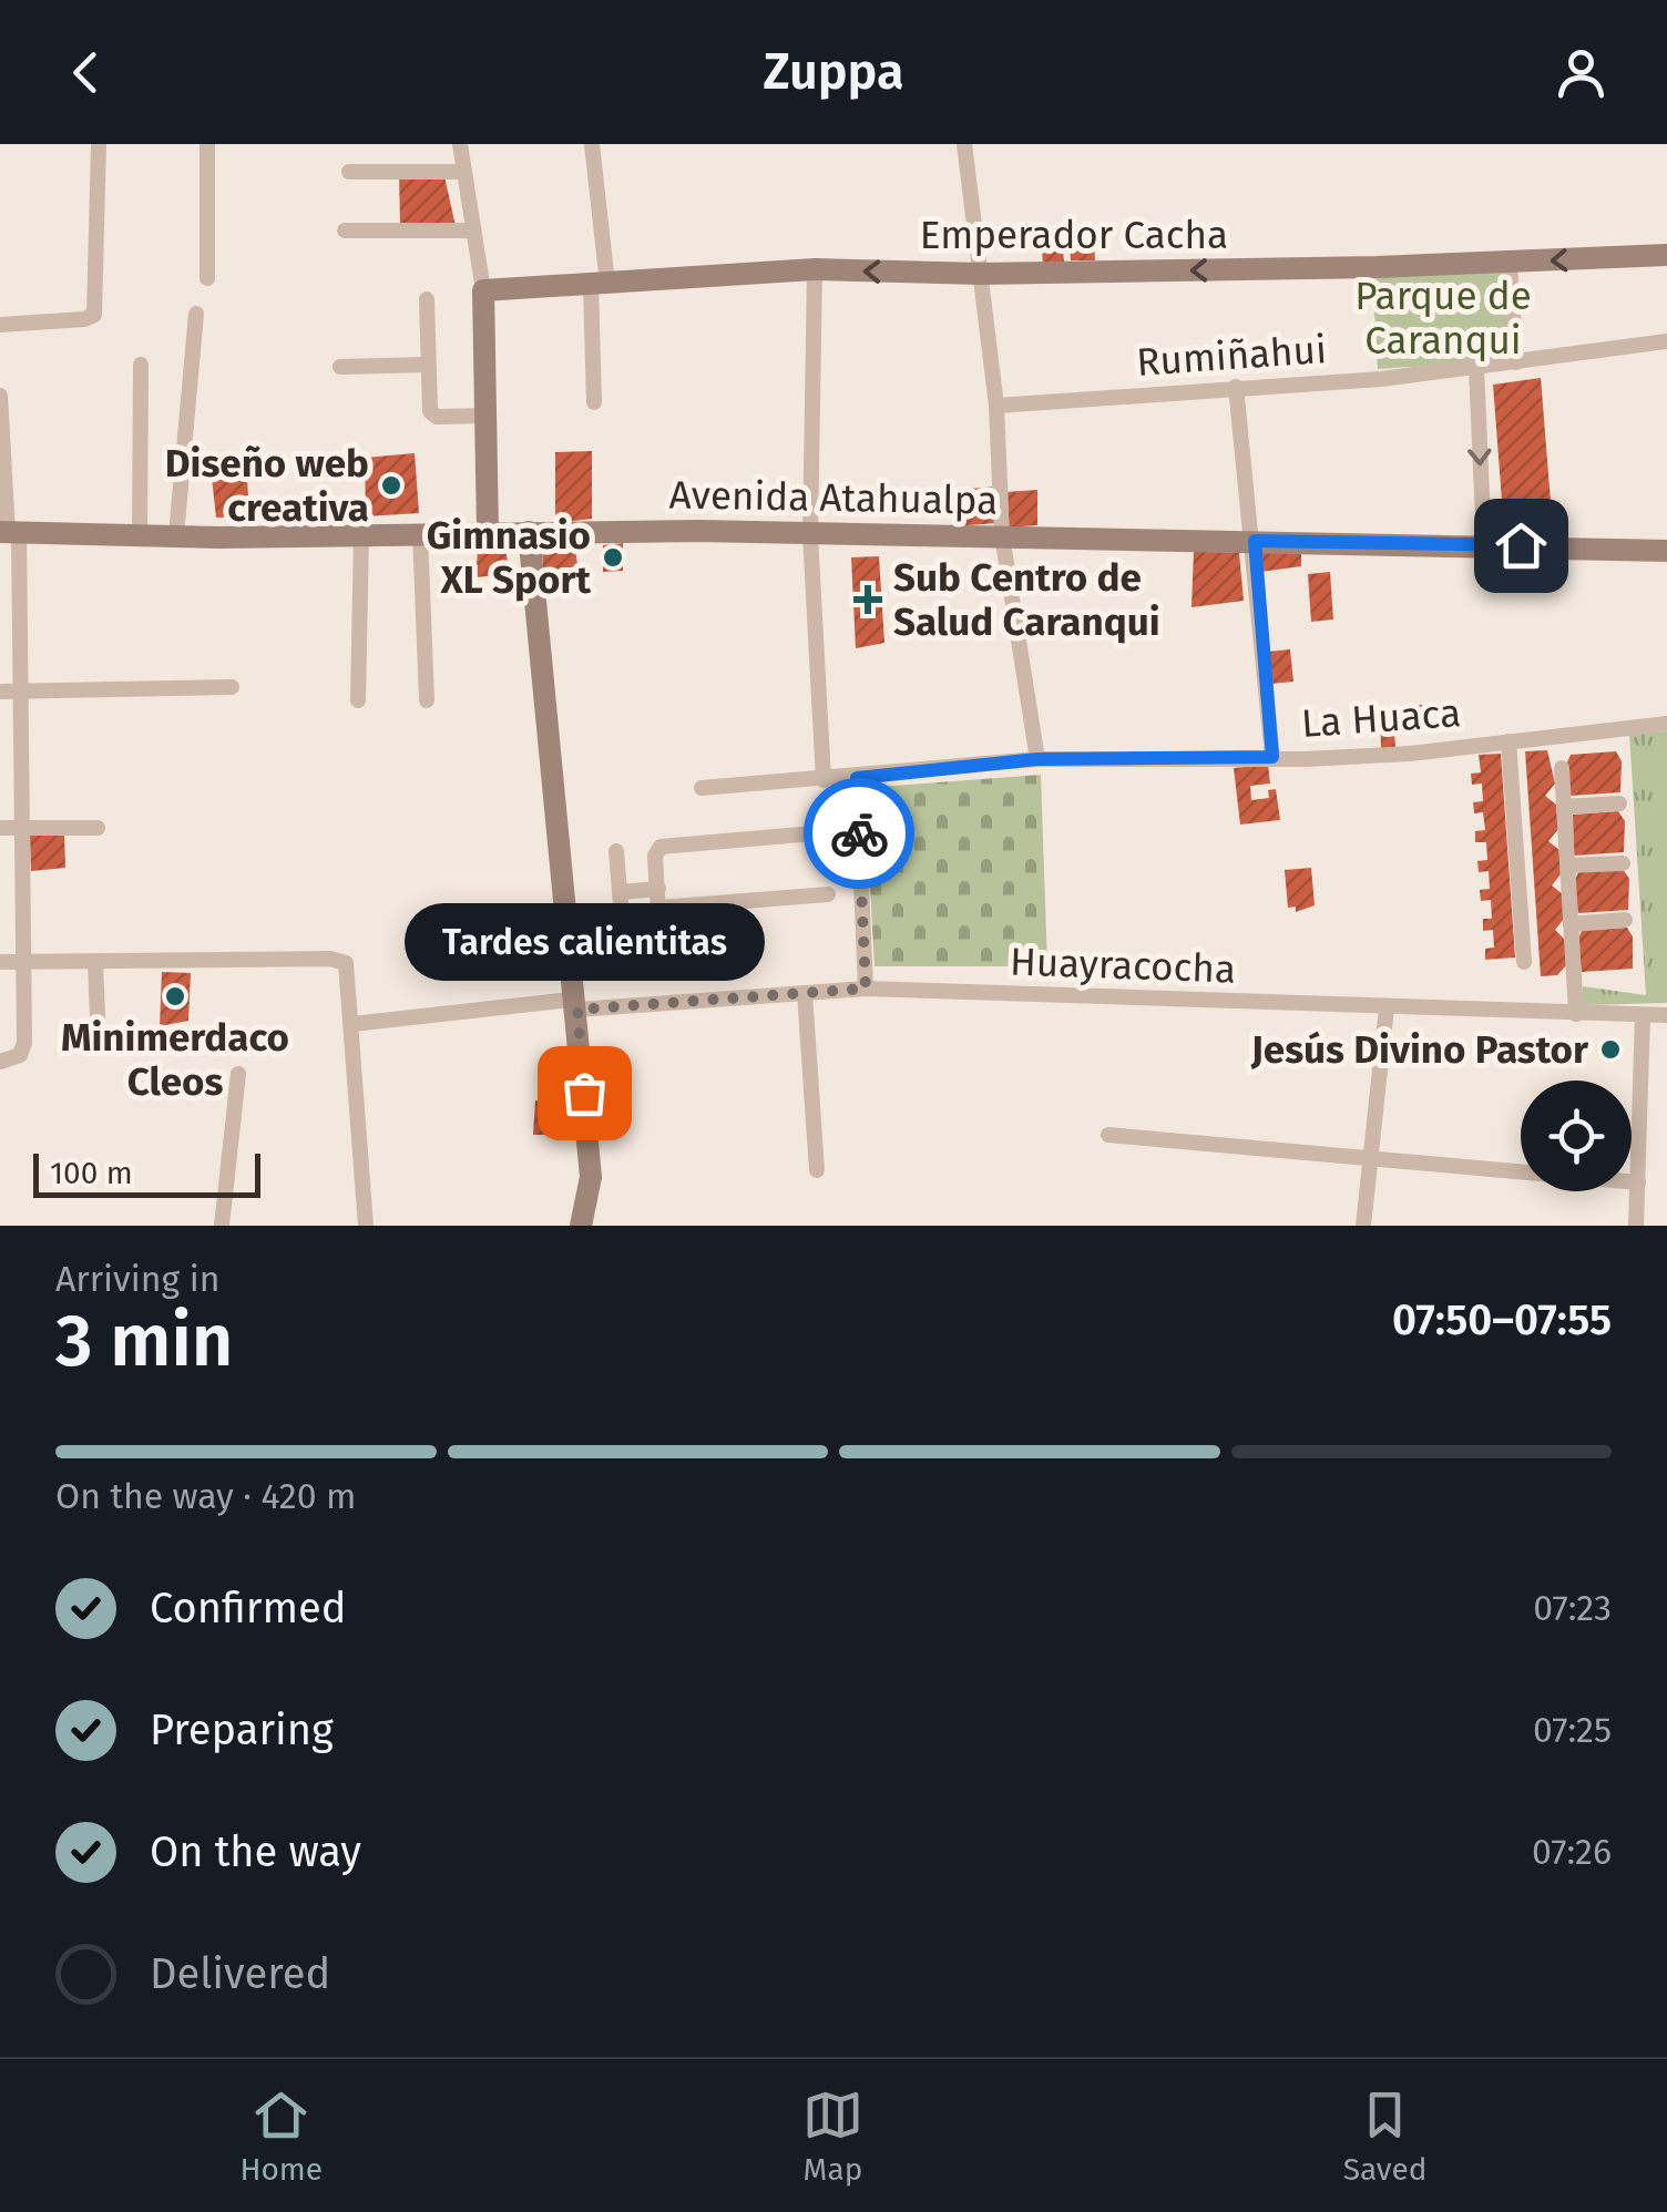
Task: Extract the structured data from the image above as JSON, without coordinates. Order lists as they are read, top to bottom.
{
  "streets": {
    "street": [
      "Emperador Cacha",
      "Rumiñahui",
      "Avenida Atahualpa",
      "La Huaca",
      "Huayracocha"
    ]
  },
  "one_way": ["Emperador Cacha"],
  "parks": ["Parque de Caranqui"],
  "places": {
    "other": [
      "Diseño web creativa",
      "Gimnasio XL Sport",
      "Minimerdaco Cleos",
      "Jesús Divino Pastor",
      "Tardes calientitas"
    ],
    "health": ["Sub Centro de Salud Caranqui"]
  },
  "scale_bar": "100 m",
  "page": {
    "header": "Zuppa",
    "bubble": "Tardes calientitas",
    "scale": "100 m",
    "heading": ["3 min", "Arriving in", "07:50–07:55"],
    "bar": "On the way · 420 m",
    "list": [
      ["Confirmed", "07:23"],
      ["Preparing", "07:25"],
      ["On the way", "07:26"],
      "Delivered"
    ],
    "tabs": ["Home", "Map", "Saved"]
  }
}
